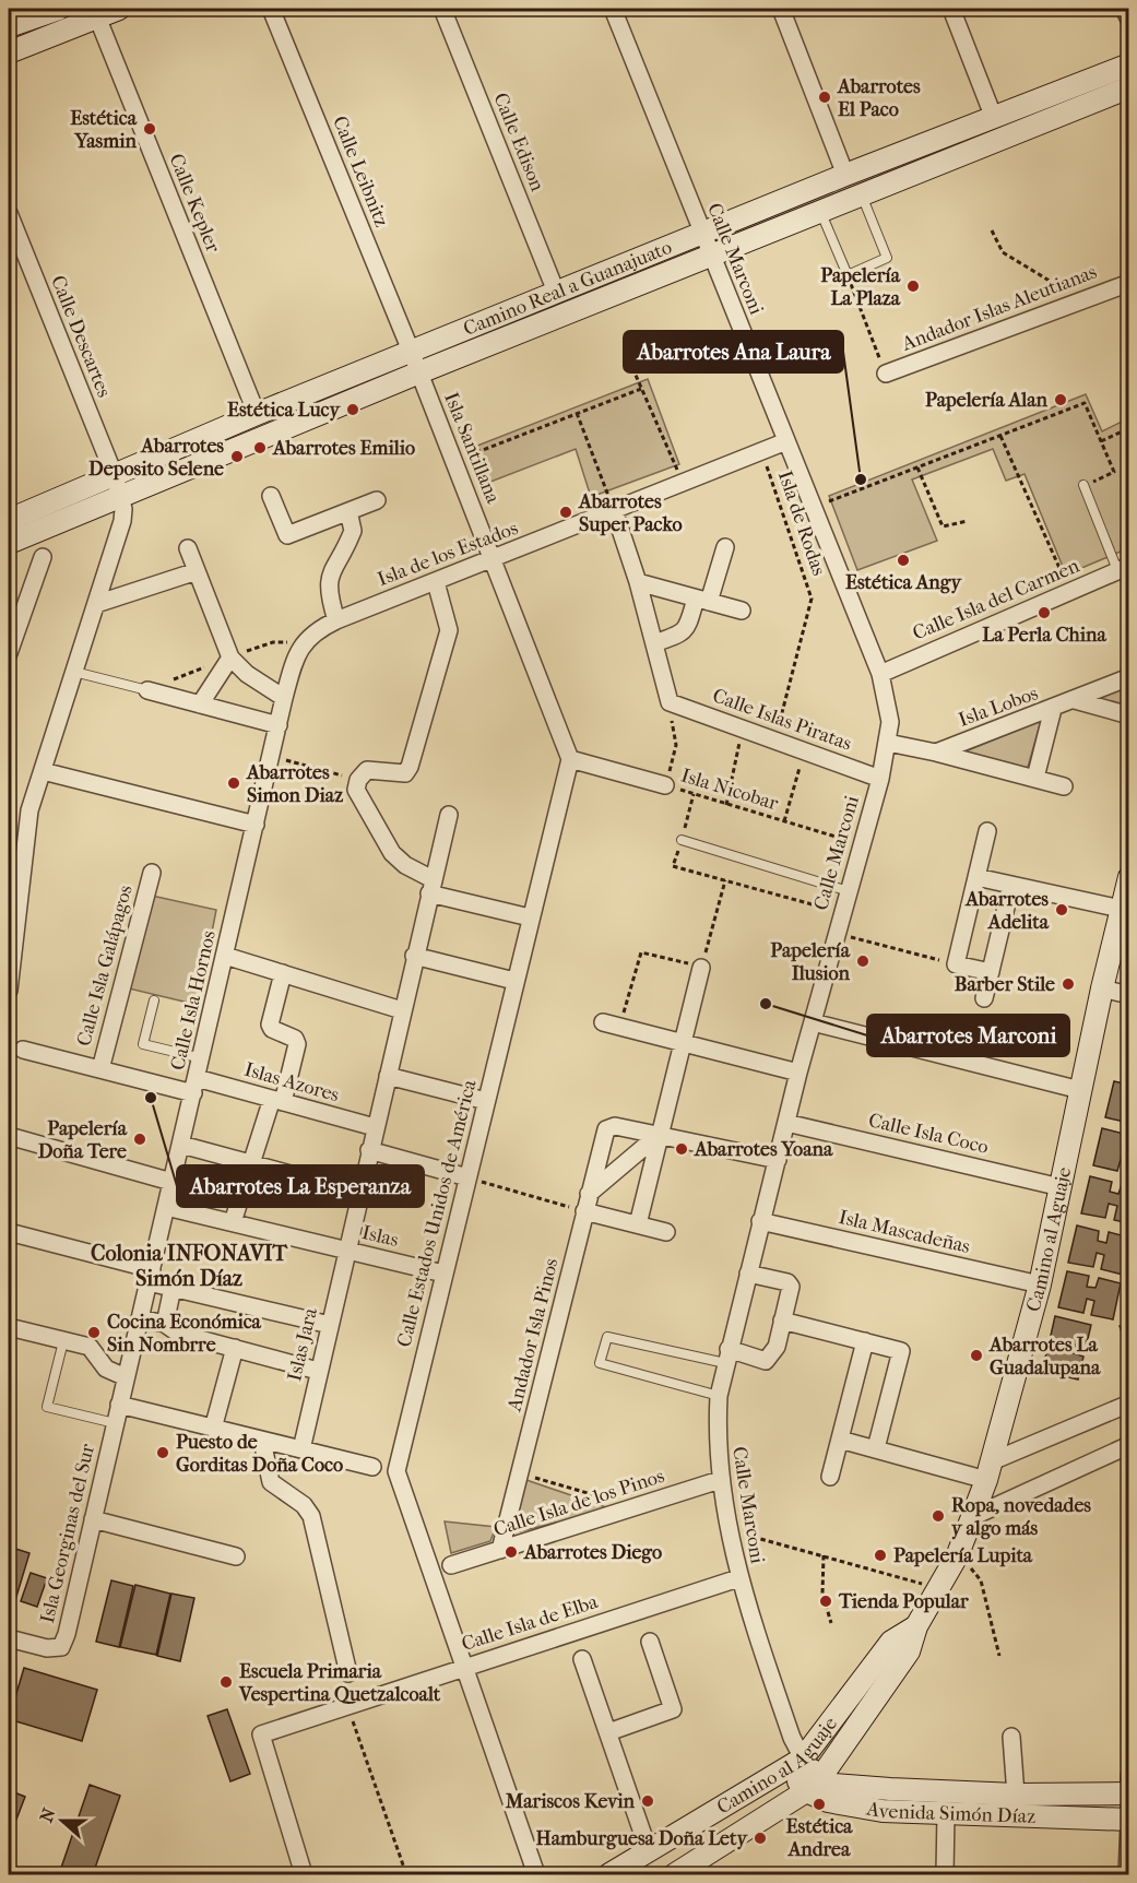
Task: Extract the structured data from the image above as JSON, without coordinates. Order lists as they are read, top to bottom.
{
  "streets": {
    "street": [
      "Calle Edison",
      "Calle Leibnitz",
      "Calle Kepler",
      "Calle Marconi",
      "Camino Real a Guanajuato",
      "Andador Islas Aleutianas",
      "Calle Descartes",
      "Isla Santillana",
      "Isla de los Estados",
      "Calle Isla del Carmen",
      "Isla Lobos",
      "Calle Islas Piratas",
      "Calle Isla Galápagos",
      "Calle Isla Hornos",
      "Islas Azores",
      "Calle Isla Coco",
      "Calle Estados Unidos de América",
      "Isla Mascadeñas",
      "Islas",
      "Camino al Aguaje",
      "Andador Isla Pinos",
      "Islas Jara",
      "Calle Isla de los Pinos",
      "Isla Georginas del Sur",
      "Calle Isla de Elba",
      "Avenida Simón Díaz"
    ],
    "path": ["Isla de Rodas", "Isla Nicobar"]
  },
  "crossings": [
    ["Calle Edison", "Camino Real a Guanajuato"],
    ["Calle Leibnitz", "Camino Real a Guanajuato"],
    ["Calle Leibnitz", "Isla Santillana"],
    ["Calle Kepler", "Camino Real a Guanajuato"],
    ["Calle Marconi", "Camino Real a Guanajuato"],
    ["Calle Marconi", "Isla de los Estados"],
    ["Calle Marconi", "Calle Isla del Carmen"],
    ["Calle Marconi", "Isla Lobos"],
    ["Calle Marconi", "Calle Islas Piratas"],
    ["Calle Marconi", "Isla Nicobar"],
    ["Calle Marconi", "Calle Isla Coco"],
    ["Calle Marconi", "Isla Mascadeñas"],
    ["Calle Marconi", "Camino al Aguaje"],
    ["Calle Marconi", "Calle Isla de los Pinos"],
    ["Calle Marconi", "Calle Isla de Elba"],
    ["Calle Marconi", "Avenida Simón Díaz"],
    ["Camino Real a Guanajuato", "Calle Descartes"],
    ["Camino Real a Guanajuato", "Isla Santillana"],
    ["Isla Santillana", "Isla de los Estados"],
    ["Isla de Rodas", "Isla de los Estados"],
    ["Isla de Rodas", "Calle Islas Piratas"],
    ["Calle Islas Piratas", "Isla Nicobar"],
    ["Calle Isla Galápagos", "Islas Azores"],
    ["Calle Isla Hornos", "Islas Azores"],
    ["Calle Isla Hornos", "Isla Georginas del Sur"],
    ["Islas Azores", "Islas Jara"],
    ["Calle Isla Coco", "Camino al Aguaje"],
    ["Calle Estados Unidos de América", "Islas"],
    ["Calle Estados Unidos de América", "Calle Isla de Elba"],
    ["Isla Mascadeñas", "Camino al Aguaje"],
    ["Islas", "Islas Jara"],
    ["Camino al Aguaje", "Avenida Simón Díaz"],
    ["Andador Isla Pinos", "Calle Isla de los Pinos"]
  ],
  "districts": ["Colonia INFONAVIT Simón Díaz"],
  "places": [
    "Abarrotes El Paco",
    "Estética Yasmin",
    "Papelería La Plaza",
    "Papelería Alan",
    "Estética Lucy",
    "Abarrotes Emilio",
    "Abarrotes Deposito Selene",
    "Abarrotes Ana Laura",
    "Abarrotes Super Packo",
    "Estética Angy",
    "La Perla China",
    "Abarrotes Simon Diaz",
    "Abarrotes Adelita",
    "Papelería Ilusion",
    "Barber Stile",
    "Abarrotes Marconi",
    "Abarrotes La Esperanza",
    "Papelería Doña Tere",
    "Abarrotes Yoana",
    "Cocina Económica Sin Nombrre",
    "Abarrotes La Guadalupana",
    "Puesto de Gorditas Doña Coco",
    "Ropa, novedades y algo más",
    "Abarrotes Diego",
    "Papelería Lupita",
    "Tienda Popular",
    "Escuela Primaria Vespertina Quetzalcoalt",
    "Mariscos Kevin",
    "Estética Andrea",
    "Hamburguesa Doña Lety"
  ],
  "north": "left"
}
